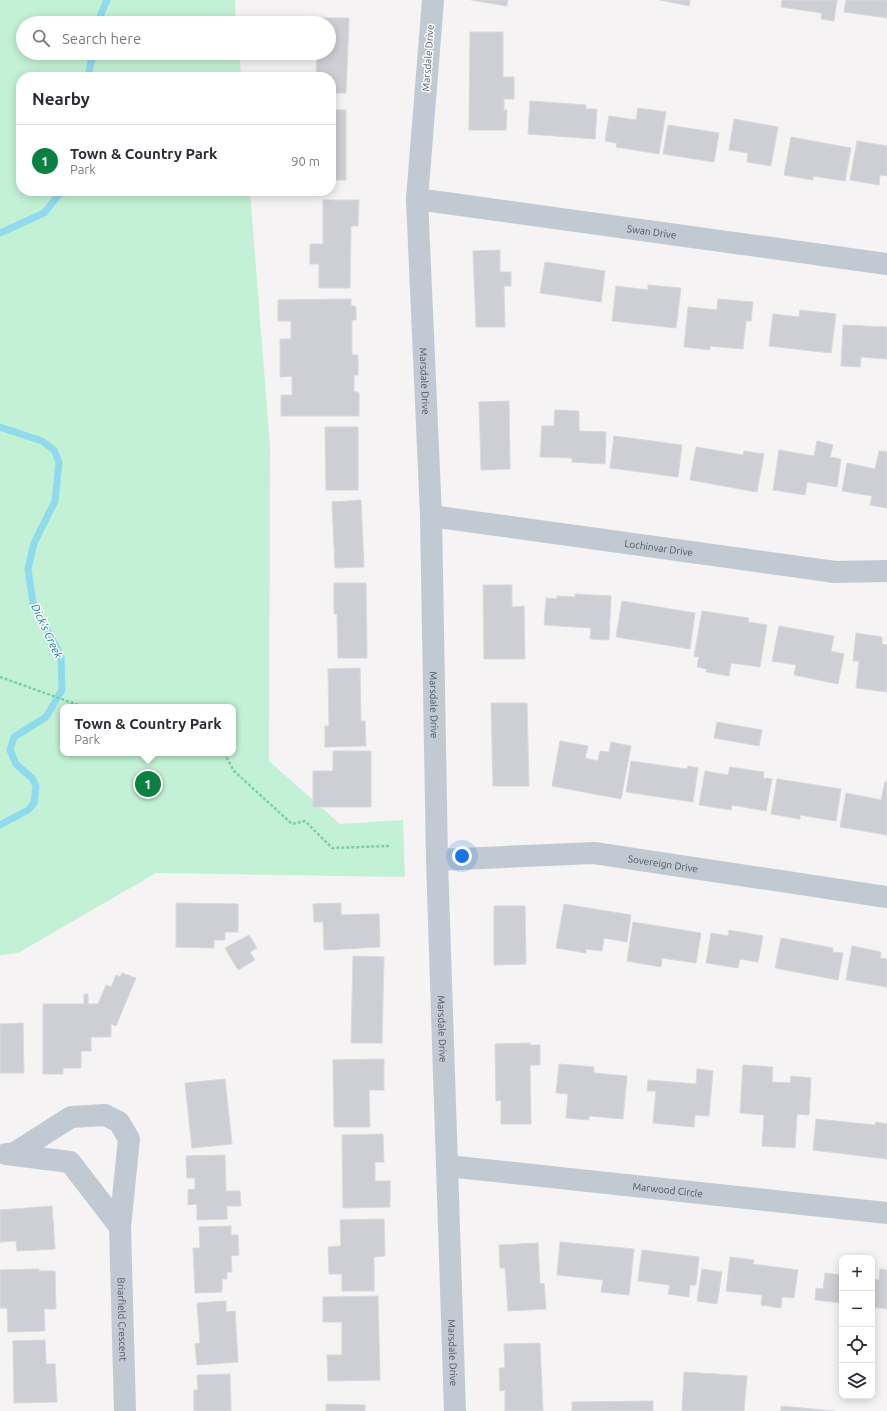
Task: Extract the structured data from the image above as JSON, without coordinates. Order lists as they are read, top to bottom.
{
  "streets": {
    "street": [
      "Marsdale Drive",
      "Swan Drive",
      "Lochinvar Drive",
      "Sovereign Drive",
      "Marwood Circle",
      "Briarfield Crescent"
    ]
  },
  "crossings": [
    ["Marsdale Drive", "Swan Drive"],
    ["Marsdale Drive", "Lochinvar Drive"],
    ["Marsdale Drive", "Sovereign Drive"],
    ["Marsdale Drive", "Marwood Circle"]
  ],
  "water": ["Dick's Creek"],
  "page": {
    "search": "Search here",
    "heading": "Nearby",
    "list": [
      {
        "mark": "1",
        "name": "Town & Country Park",
        "note": "Park",
        "value": "90 m"
      }
    ],
    "popup": ["Town & Country Park", "Park"],
    "pins": "1",
    "map_buttons": ["+", "−"]
  }
}
